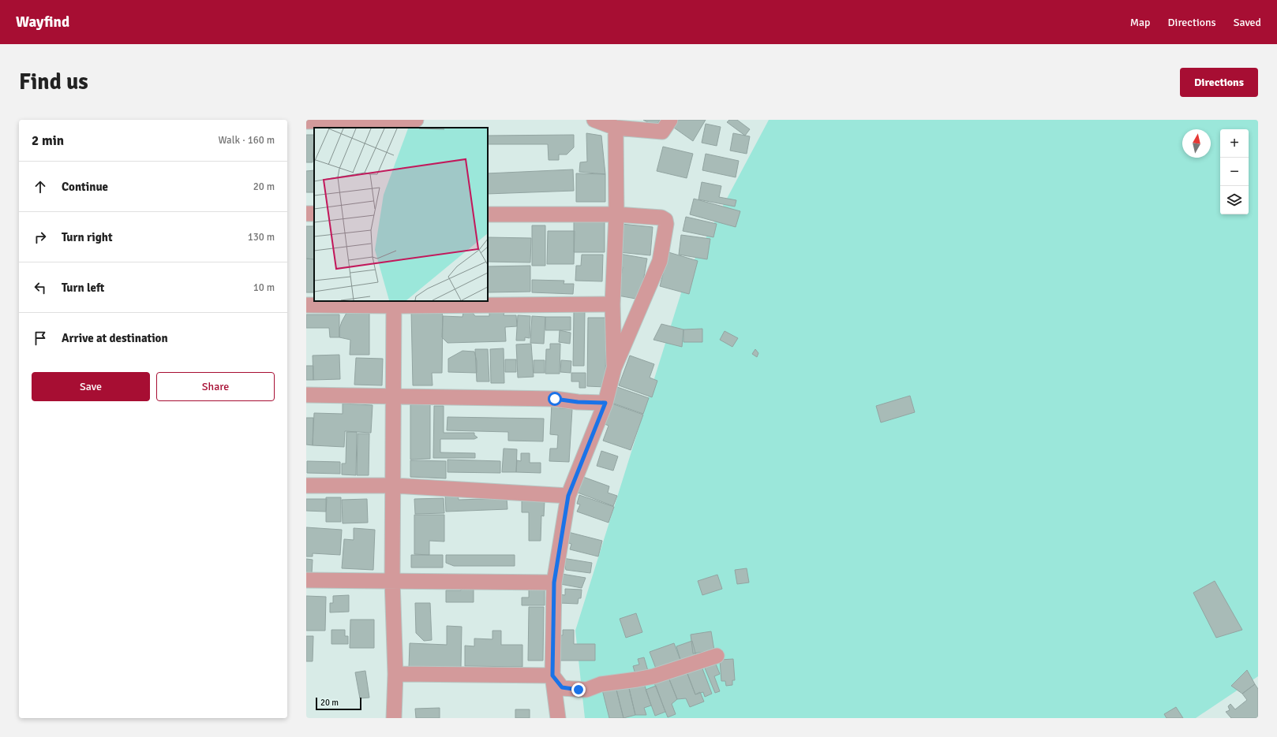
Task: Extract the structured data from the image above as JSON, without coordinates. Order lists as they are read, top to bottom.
{
  "scale_bar": "20 m",
  "north": "top",
  "page": {
    "header": "Wayfind",
    "nav": ["Map", "Directions", "Saved"],
    "buttons": [
      "Directions",
      ["Save", "Share"]
    ],
    "title": "Find us",
    "heading": ["2 min", "Walk · 160 m"],
    "map_buttons": ["+", "−"],
    "list": [
      ["Continue", "20 m"],
      ["Turn right", "130 m"],
      ["Turn left", "10 m"],
      "Arrive at destination"
    ],
    "scale": "20 m"
  }
}
